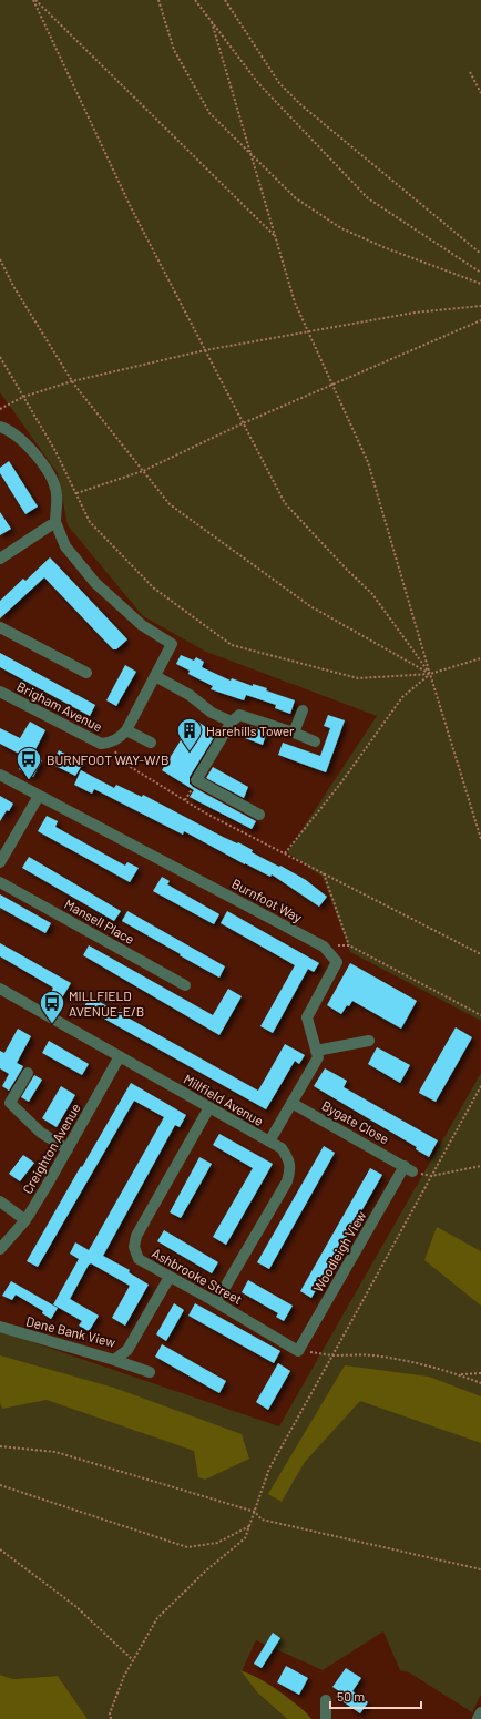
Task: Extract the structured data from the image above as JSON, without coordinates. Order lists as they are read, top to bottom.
{
  "streets": {
    "street": [
      "Brigham Avenue",
      "Burnfoot Way",
      "Mansell Place",
      "Millfield Avenue",
      "Bygate Close",
      "Creighton Avenue",
      "Woodleigh View",
      "Ashbrooke Street",
      "Dene Bank View"
    ]
  },
  "crossings": [
    ["Millfield Avenue", "Creighton Avenue"],
    ["Millfield Avenue", "Ashbrooke Street"],
    ["Bygate Close", "Woodleigh View"],
    ["Woodleigh View", "Ashbrooke Street"],
    ["Ashbrooke Street", "Dene Bank View"]
  ],
  "places": {
    "building": ["Harehills Tower"],
    "bus stop": ["BURNFOOT WAY-W/B", "MILLFIELD AVENUE-E/B"]
  },
  "scale_bar": "50 m"
}
